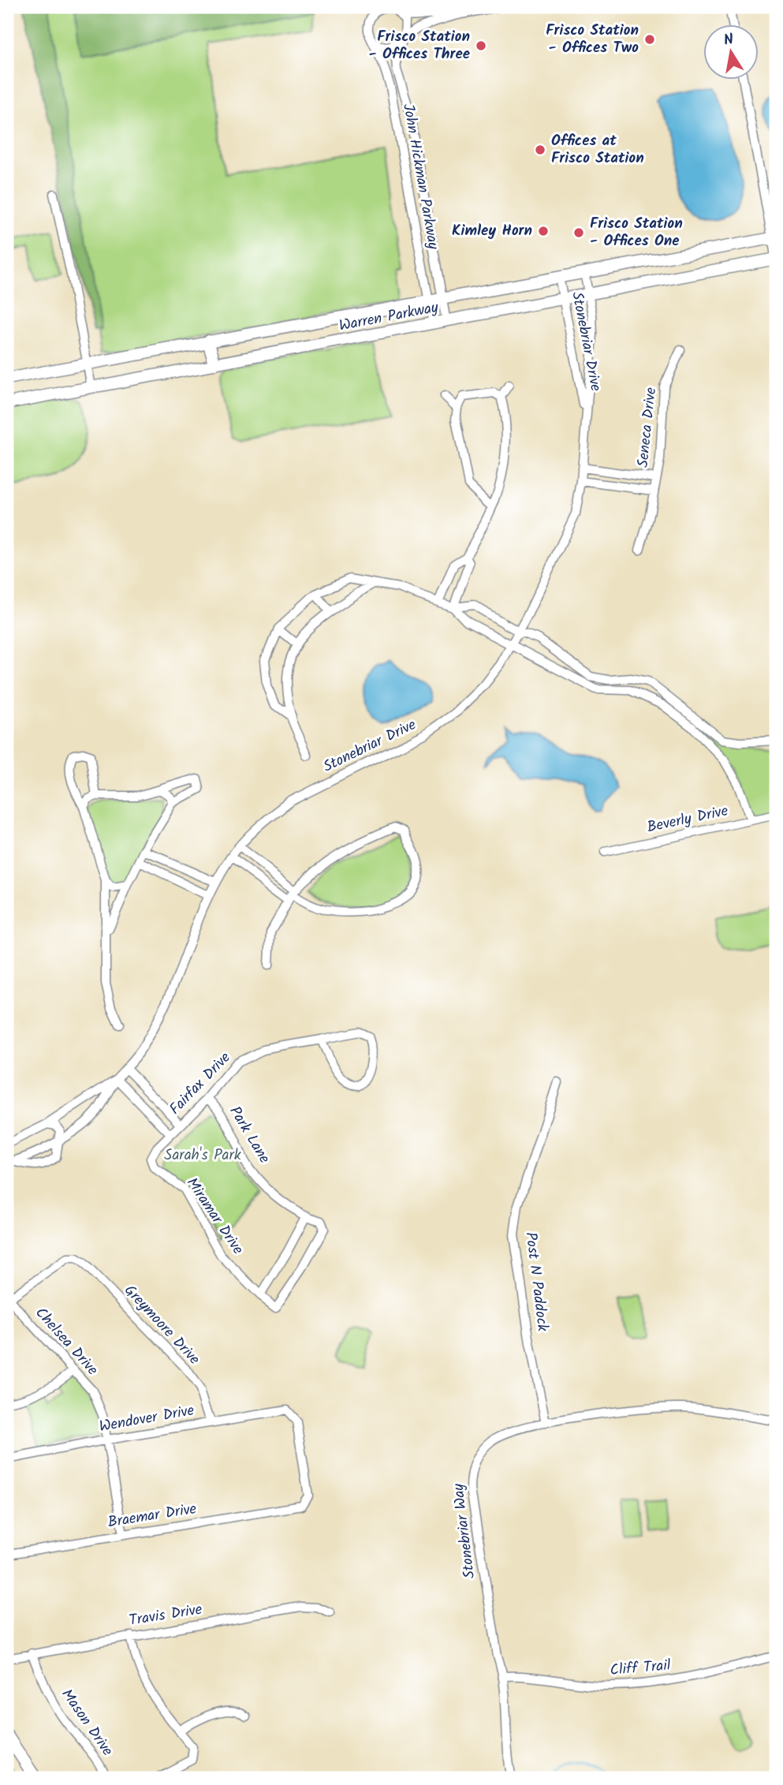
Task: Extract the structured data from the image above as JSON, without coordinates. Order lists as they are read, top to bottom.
{
  "streets": {
    "main road": ["Warren Parkway"],
    "street": [
      "John Hickman Parkway",
      "Stonebriar Drive",
      "Seneca Drive",
      "Beverly Drive",
      "Fairfax Drive",
      "Park Lane",
      "Miramar Drive",
      "Post N Paddock",
      "Greymoore Drive",
      "Chelsea Drive",
      "Wendover Drive",
      "Braemar Drive",
      "Stonebriar Way",
      "Travis Drive",
      "Cliff Trail",
      "Mason Drive"
    ]
  },
  "crossings": [
    ["John Hickman Parkway", "Warren Parkway"],
    ["Warren Parkway", "Stonebriar Drive"],
    ["Stonebriar Drive", "Seneca Drive"],
    ["Fairfax Drive", "Park Lane"],
    ["Fairfax Drive", "Miramar Drive"],
    ["Park Lane", "Miramar Drive"],
    ["Post N Paddock", "Stonebriar Way"],
    ["Greymoore Drive", "Chelsea Drive"],
    ["Greymoore Drive", "Wendover Drive"],
    ["Chelsea Drive", "Wendover Drive"],
    ["Chelsea Drive", "Braemar Drive"],
    ["Wendover Drive", "Braemar Drive"],
    ["Stonebriar Way", "Cliff Trail"],
    ["Travis Drive", "Mason Drive"]
  ],
  "parks": ["Sarah's Park"],
  "places": [
    "Frisco Station - Offices Two",
    "Frisco Station - Offices Three",
    "Offices at Frisco Station",
    "Kimley Horn",
    "Frisco Station - Offices One"
  ],
  "north": "top"
}
